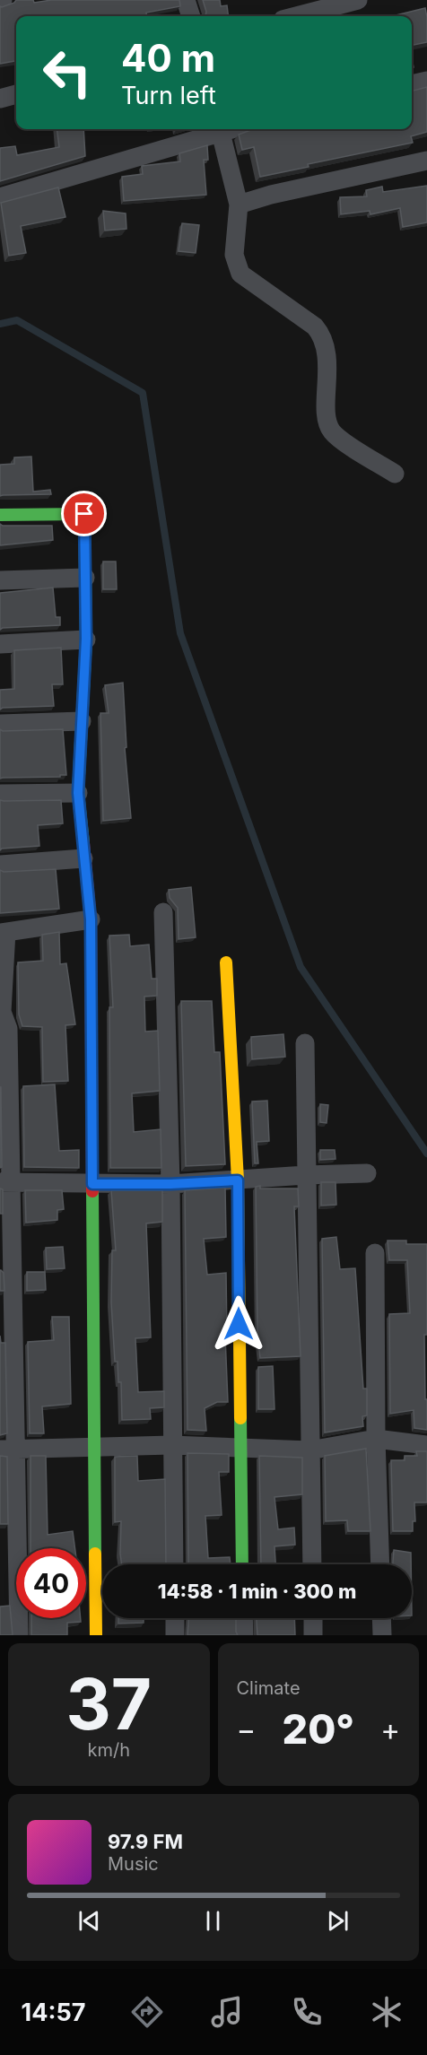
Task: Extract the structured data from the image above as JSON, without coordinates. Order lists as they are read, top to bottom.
{
  "page": {
    "turn": ["40 m", "Turn left"],
    "limit": "40",
    "trip": "14:58 · 1 min · 300 m",
    "tile": [
      ["37", "km/h"],
      "Climate"
    ],
    "heat": ["−", "20°", "+"],
    "song": ["97.9 FM", "Music"],
    "tabs": "14:57"
  }
}
